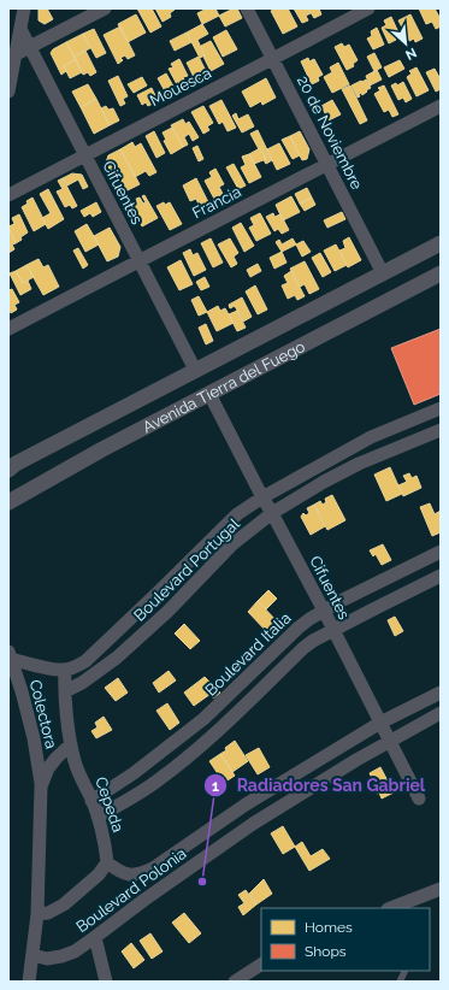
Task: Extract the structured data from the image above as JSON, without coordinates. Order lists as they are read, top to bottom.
{
  "streets": {
    "street": [
      "Mouesca",
      "20 de Noviembre",
      "Cifuentes",
      "Francia",
      "Avenida Tierra del Fuego",
      "Boulevard Portugal",
      "Boulevard Italia",
      "Colectora",
      "Cepeda",
      "Boulevard Polonia"
    ]
  },
  "crossings": [
    ["Mouesca", "20 de Noviembre"],
    ["Mouesca", "Cifuentes"],
    ["20 de Noviembre", "Francia"],
    ["20 de Noviembre", "Avenida Tierra del Fuego"],
    ["Cifuentes", "Francia"],
    ["Cifuentes", "Avenida Tierra del Fuego"],
    ["Cifuentes", "Boulevard Portugal"],
    ["Cifuentes", "Boulevard Italia"],
    ["Cifuentes", "Boulevard Polonia"],
    ["Boulevard Portugal", "Cepeda"],
    ["Boulevard Italia", "Cepeda"],
    ["Cepeda", "Boulevard Polonia"]
  ],
  "places": ["Radiadores San Gabriel"],
  "legend": ["Homes", "Shops"],
  "north": "bottom right"
}
